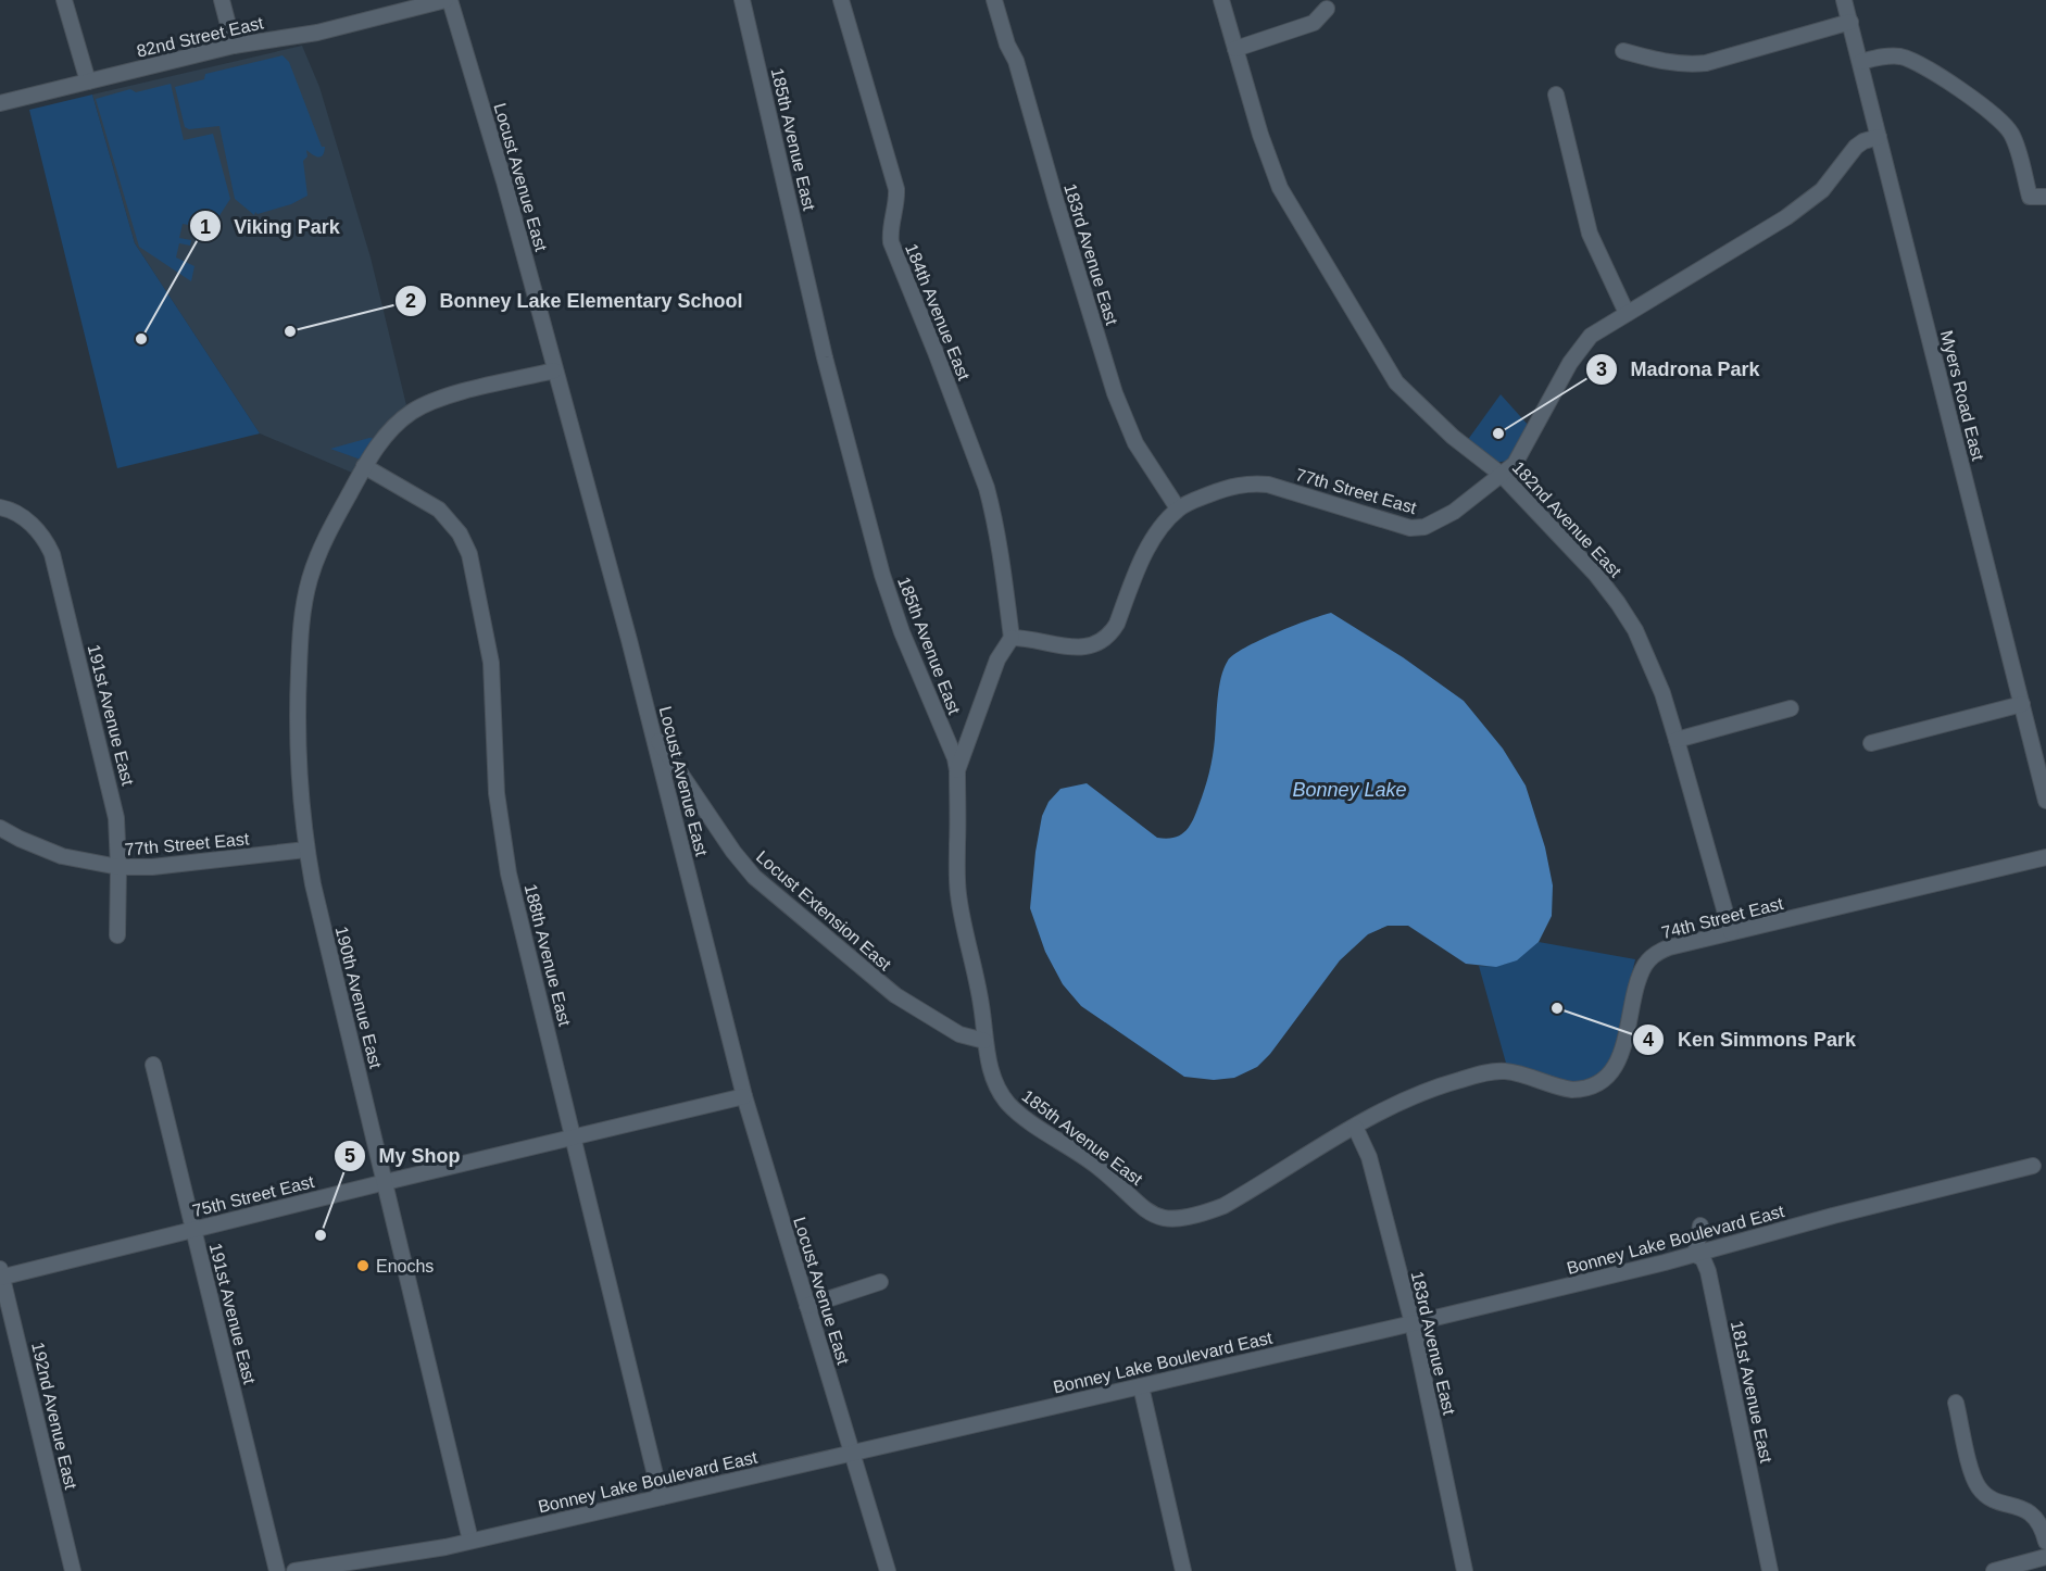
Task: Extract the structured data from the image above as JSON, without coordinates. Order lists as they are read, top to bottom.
{
  "streets": {
    "street": [
      "82nd Street East",
      "185th Avenue East",
      "Locust Avenue East",
      "183rd Avenue East",
      "184th Avenue East",
      "Myers Road East",
      "77th Street East",
      "182nd Avenue East",
      "191st Avenue East",
      "Locust Extension East",
      "74th Street East",
      "188th Avenue East",
      "190th Avenue East",
      "75th Street East",
      "Bonney Lake Boulevard East",
      "181st Avenue East",
      "192nd Avenue East"
    ]
  },
  "crossings": [
    ["82nd Street East", "Locust Avenue East"],
    ["185th Avenue East", "Locust Extension East"],
    ["185th Avenue East", "74th Street East"],
    ["Locust Avenue East", "Locust Extension East"],
    ["Locust Avenue East", "190th Avenue East"],
    ["Locust Avenue East", "75th Street East"],
    ["Locust Avenue East", "Bonney Lake Boulevard East"],
    ["183rd Avenue East", "77th Street East"],
    ["183rd Avenue East", "74th Street East"],
    ["183rd Avenue East", "Bonney Lake Boulevard East"],
    ["184th Avenue East", "77th Street East"],
    ["Myers Road East", "77th Street East"],
    ["77th Street East", "182nd Avenue East"],
    ["77th Street East", "191st Avenue East"],
    ["77th Street East", "190th Avenue East"],
    ["182nd Avenue East", "74th Street East"],
    ["191st Avenue East", "75th Street East"],
    ["188th Avenue East", "190th Avenue East"],
    ["188th Avenue East", "75th Street East"],
    ["188th Avenue East", "Bonney Lake Boulevard East"],
    ["190th Avenue East", "75th Street East"],
    ["190th Avenue East", "Bonney Lake Boulevard East"],
    ["75th Street East", "192nd Avenue East"],
    ["Bonney Lake Boulevard East", "181st Avenue East"]
  ],
  "water": ["Bonney Lake"],
  "places": [
    "Bonney Lake Elementary School",
    "Viking Park",
    "Madrona Park",
    "Ken Simmons Park",
    "My Shop",
    "Enochs"
  ]
}
